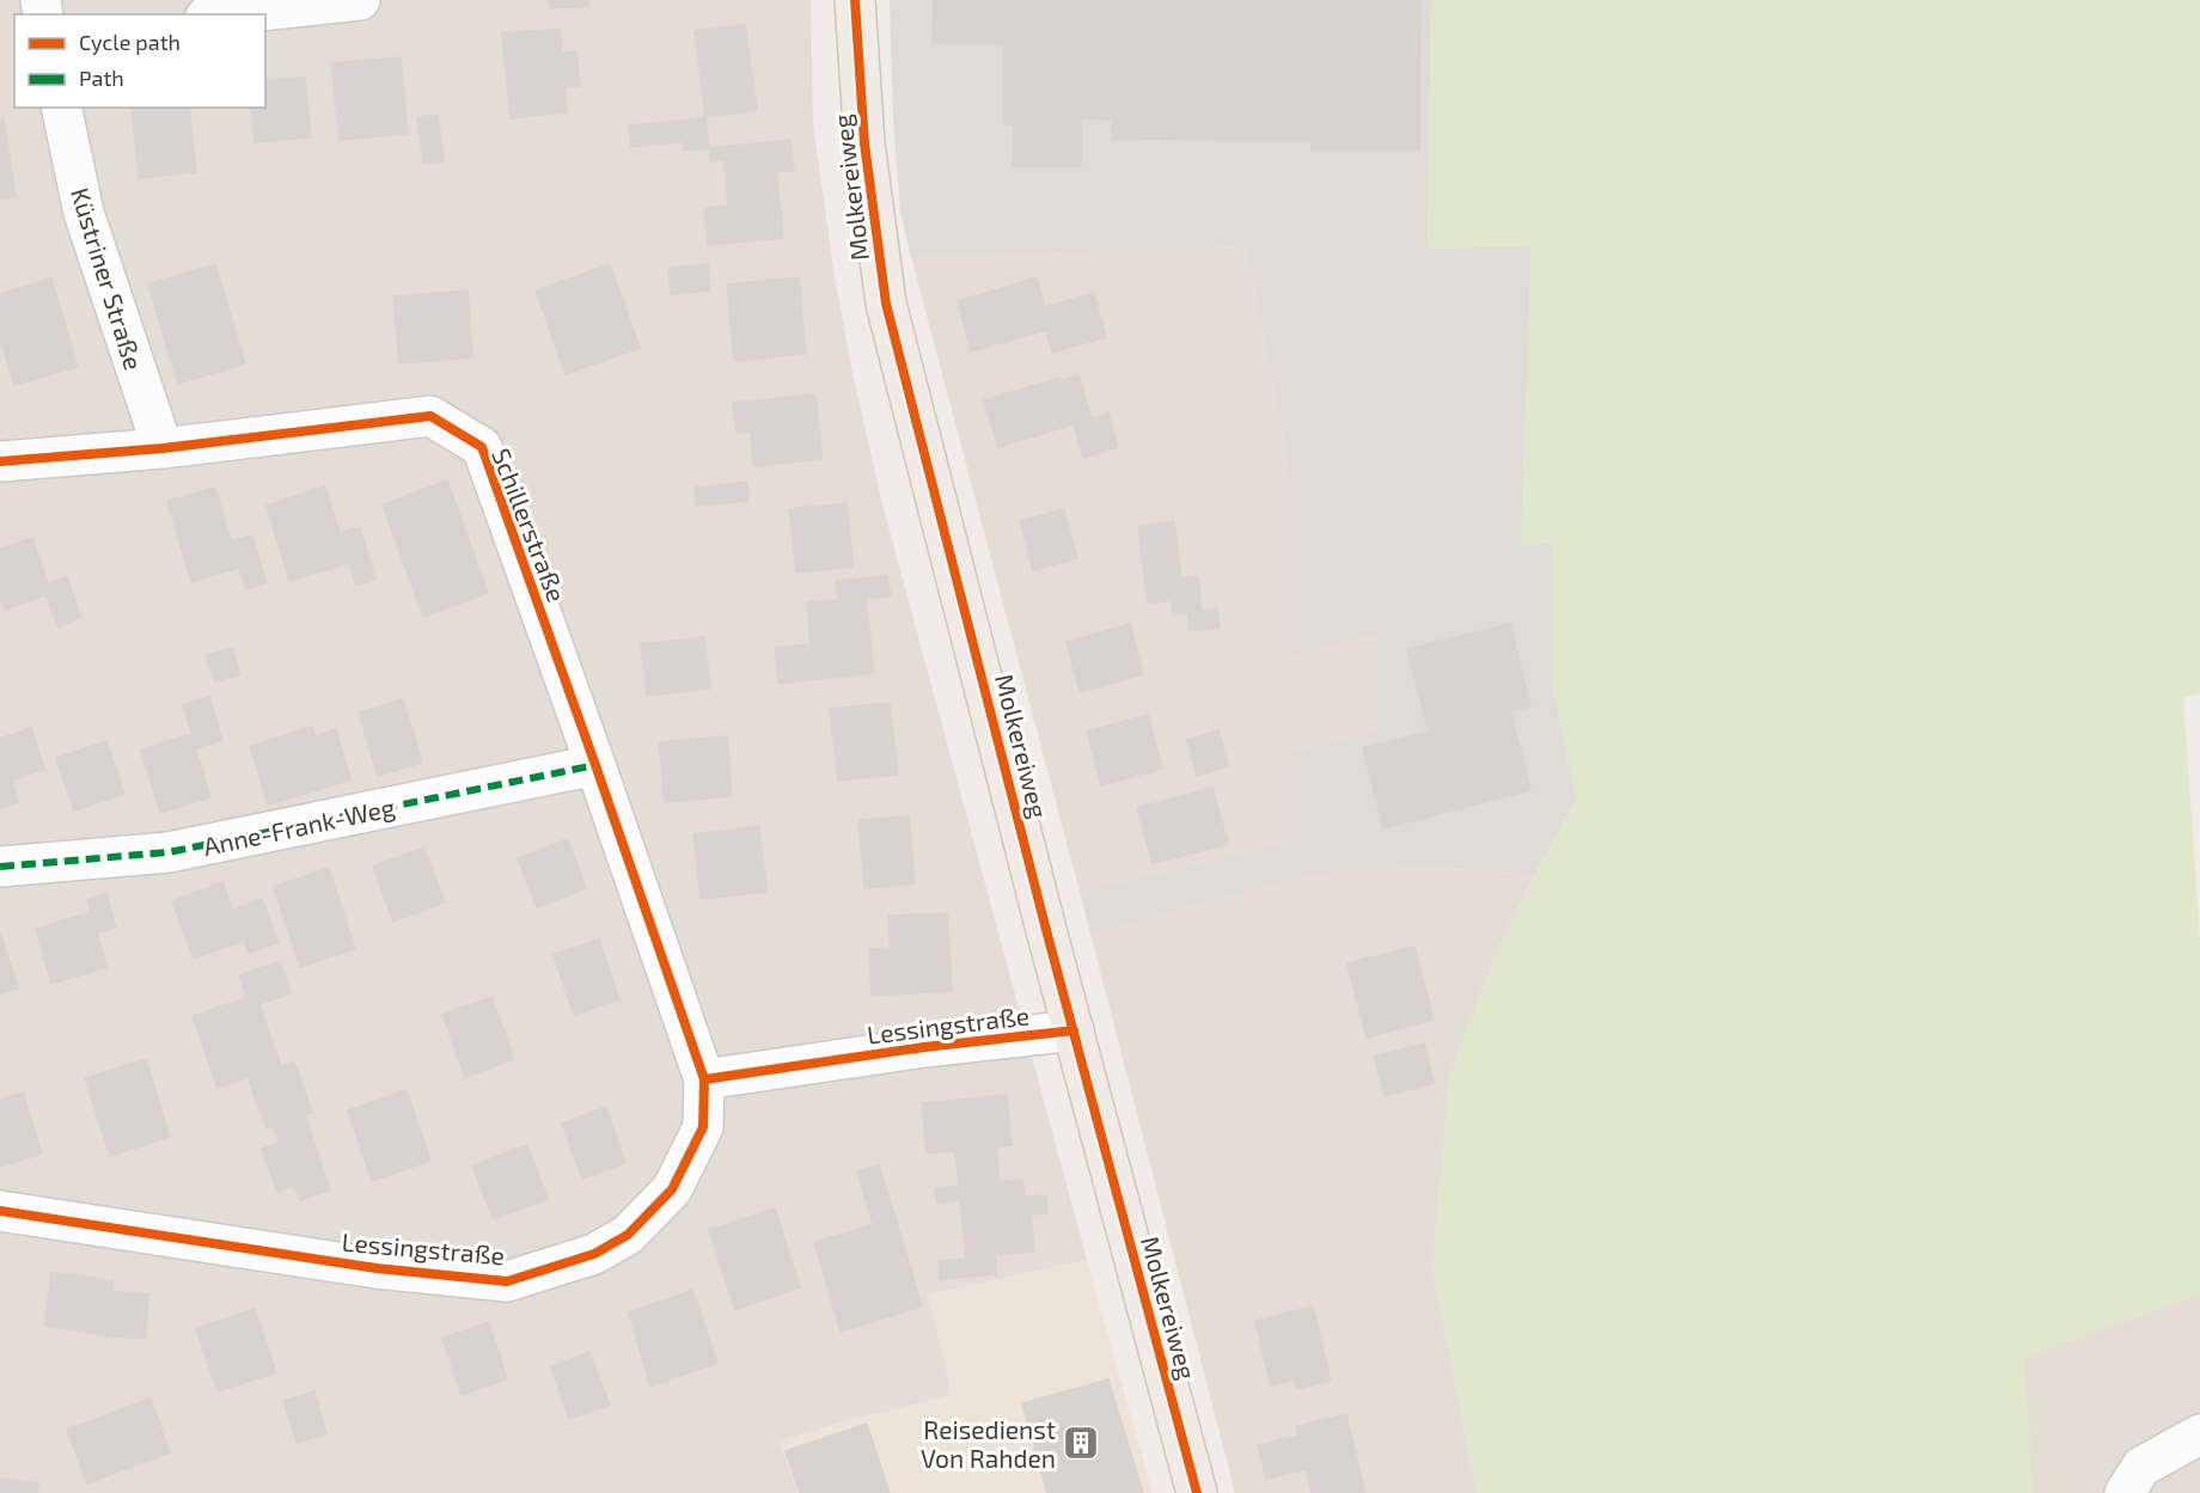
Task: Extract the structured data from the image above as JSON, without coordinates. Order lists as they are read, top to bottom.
{
  "streets": {
    "main road": ["Molkereiweg"],
    "street": [
      "Küstriner Straße",
      "Schillerstraße",
      "Anne-Frank-Weg",
      "Lessingstraße"
    ]
  },
  "crossings": [
    ["Molkereiweg", "Lessingstraße"],
    ["Küstriner Straße", "Schillerstraße"],
    ["Schillerstraße", "Anne-Frank-Weg"],
    ["Schillerstraße", "Lessingstraße"]
  ],
  "places": {
    "building": ["Reisedienst Von Rahden"]
  },
  "legend": ["Cycle path", "Path"]
}
